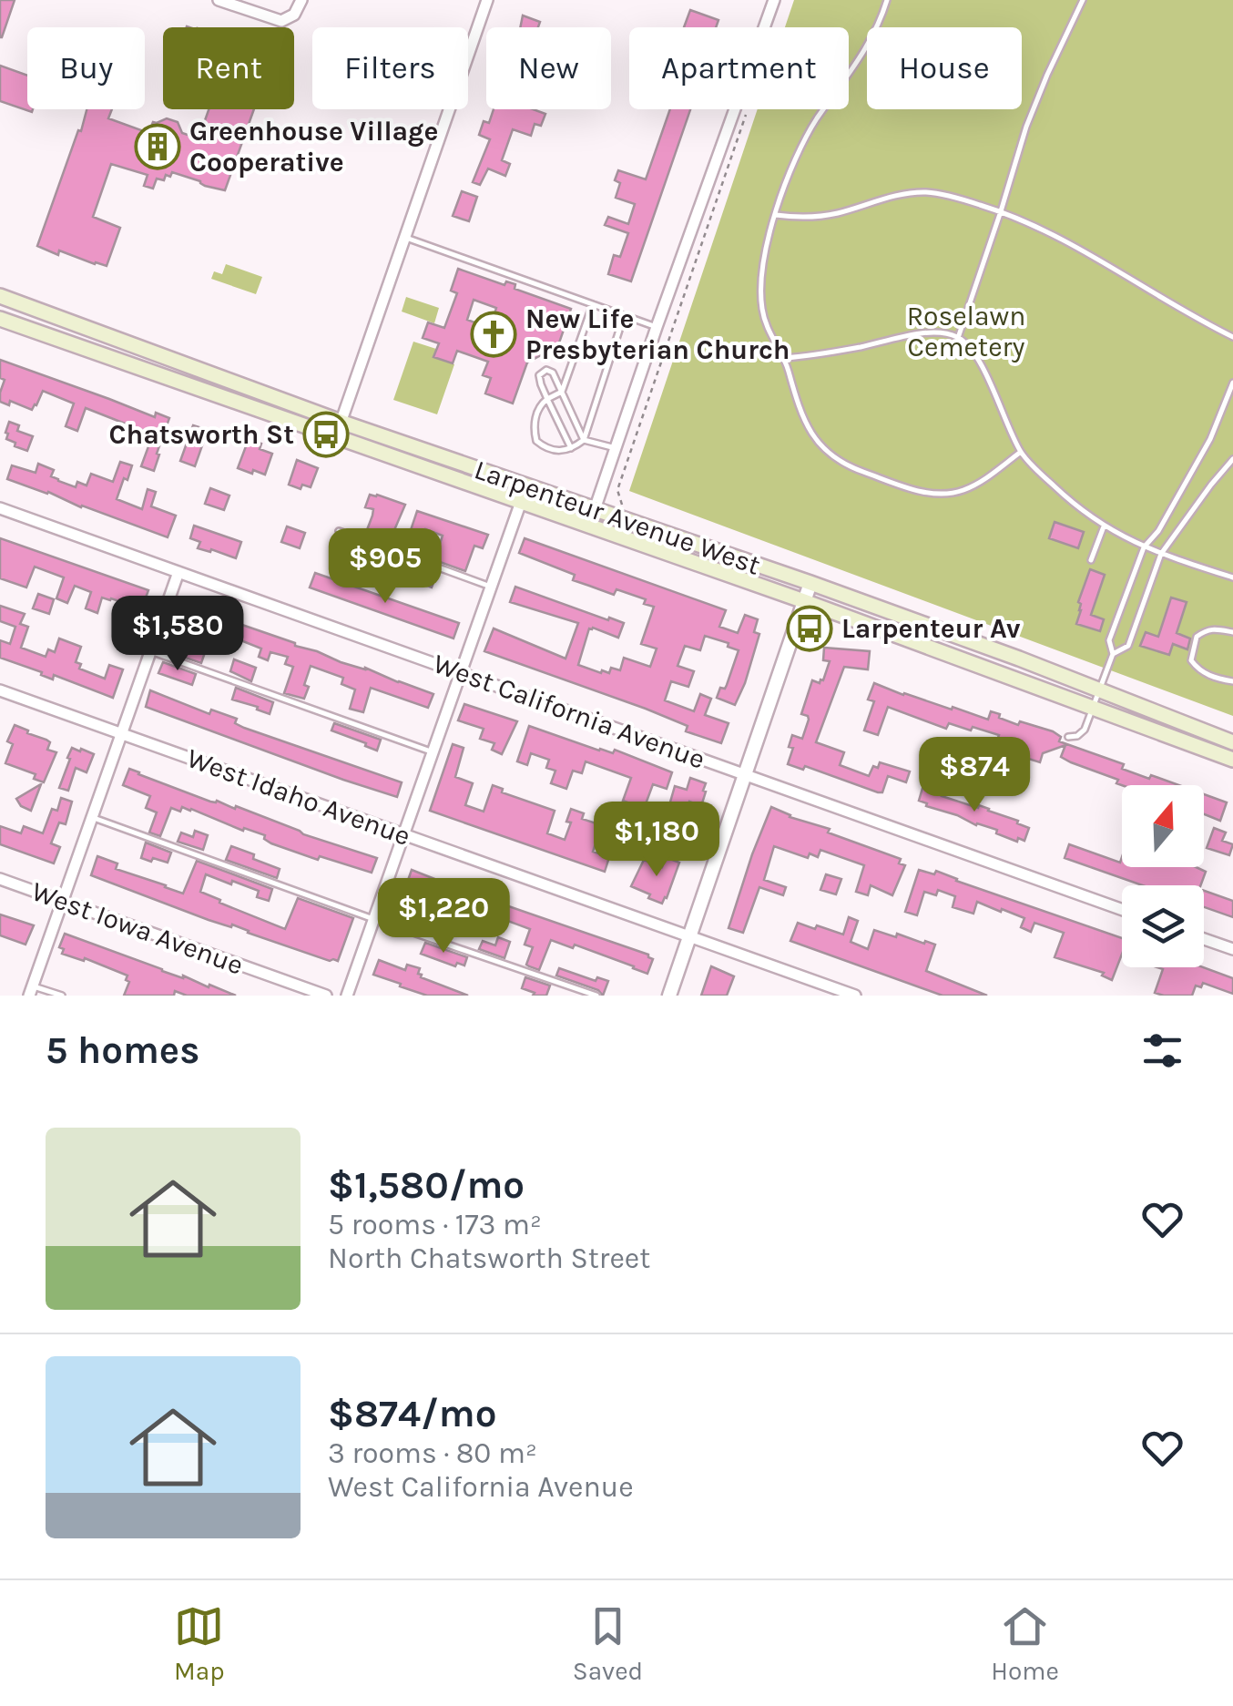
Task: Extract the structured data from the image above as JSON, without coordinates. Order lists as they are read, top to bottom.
{
  "streets": {
    "main road": ["Larpenteur Avenue West"],
    "street": ["West California Avenue", "West Idaho Avenue", "West Iowa Avenue"]
  },
  "parks": ["Roselawn Cemetery"],
  "places": {
    "building": ["Greenhouse Village Cooperative"],
    "church": ["New Life Presbyterian Church"],
    "bus stop": ["Chatsworth St", "Larpenteur Av"]
  },
  "north": "top",
  "page": {
    "chip": [
      "Buy",
      "Rent",
      "Filters",
      "New",
      "Apartment",
      "House"
    ],
    "price": [
      "$905",
      "$1,580",
      "$874",
      "$1,180",
      "$1,220"
    ],
    "heading": "5 homes",
    "list": [
      {
        "name": "$1,580/mo",
        "note": "5 rooms · 173 m² · North Chatsworth Street"
      },
      {
        "name": "$874/mo",
        "note": "3 rooms · 80 m² · West California Avenue"
      }
    ],
    "tabs": ["Map", "Saved", "Home"]
  }
}
